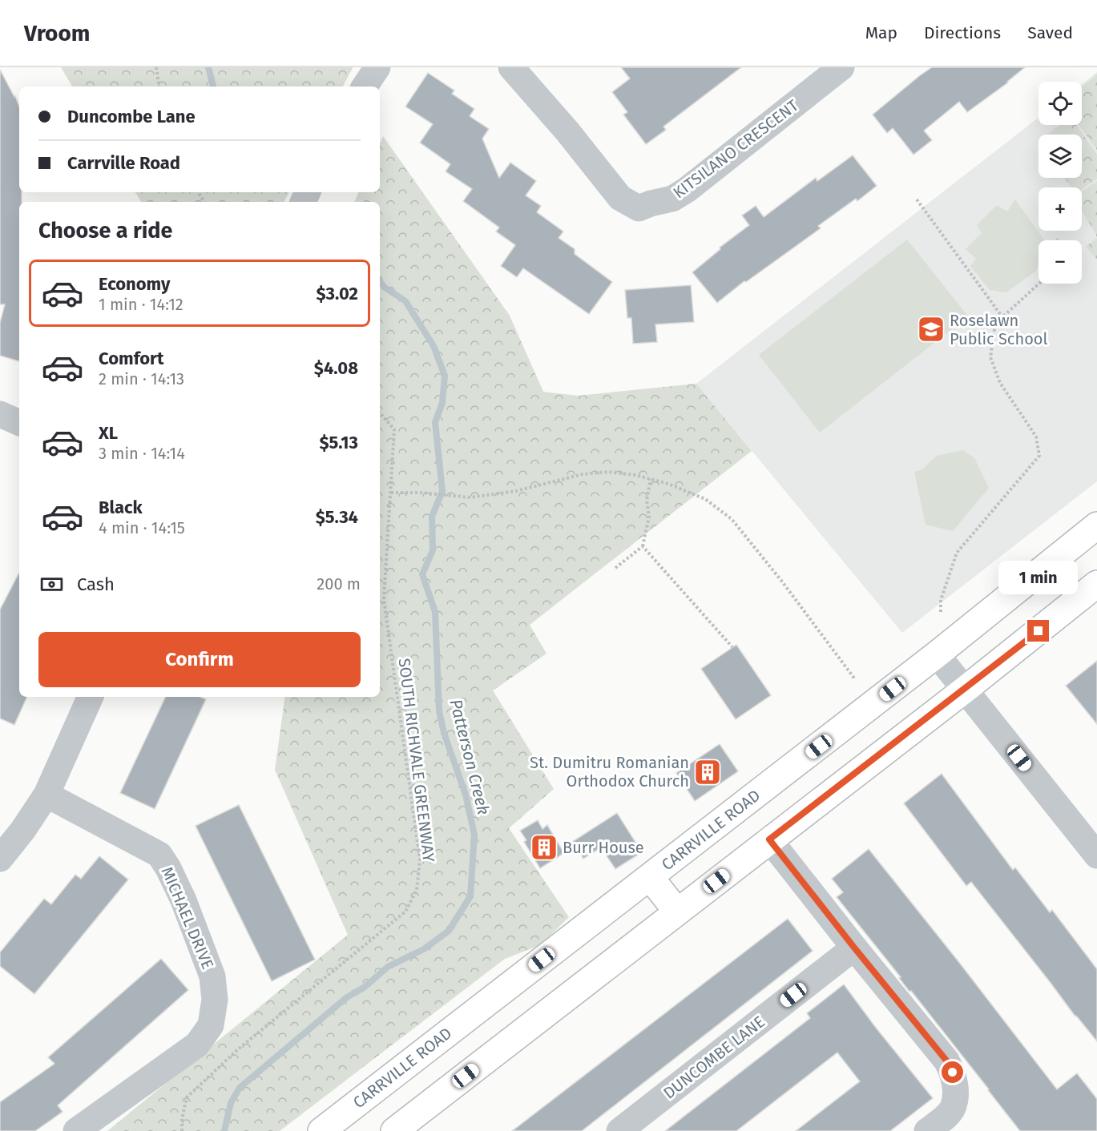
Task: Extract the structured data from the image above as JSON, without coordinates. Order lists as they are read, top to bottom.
{
  "streets": {
    "main road": ["CARRVILLE ROAD"],
    "street": ["KITSILANO CRESCENT", "MICHAEL DRIVE", "DUNCOMBE LANE"],
    "path": ["SOUTH RICHVALE GREENWAY"]
  },
  "water": ["Patterson Creek"],
  "places": {
    "school or university": ["Roselawn Public School"],
    "building": ["St. Dumitru Romanian Orthodox Church", "Burr House"]
  },
  "page": {
    "header": "Vroom",
    "nav": ["Map", "Directions", "Saved"],
    "map_buttons": ["+", "−"],
    "banner": ["Duncombe Lane", "Carrville Road"],
    "heading": "Choose a ride",
    "list": [
      {
        "name": "Economy",
        "note": "1 min · 14:12",
        "value": "$3.02"
      },
      {
        "name": "Comfort",
        "note": "2 min · 14:13",
        "value": "$4.08"
      },
      {
        "name": "XL",
        "note": "3 min · 14:14",
        "value": "$5.13"
      },
      {
        "name": "Black",
        "note": "4 min · 14:15",
        "value": "$5.34"
      }
    ],
    "pay": ["Cash", "200 m"],
    "bubble": "1 min",
    "buttons": "Confirm"
  }
}
